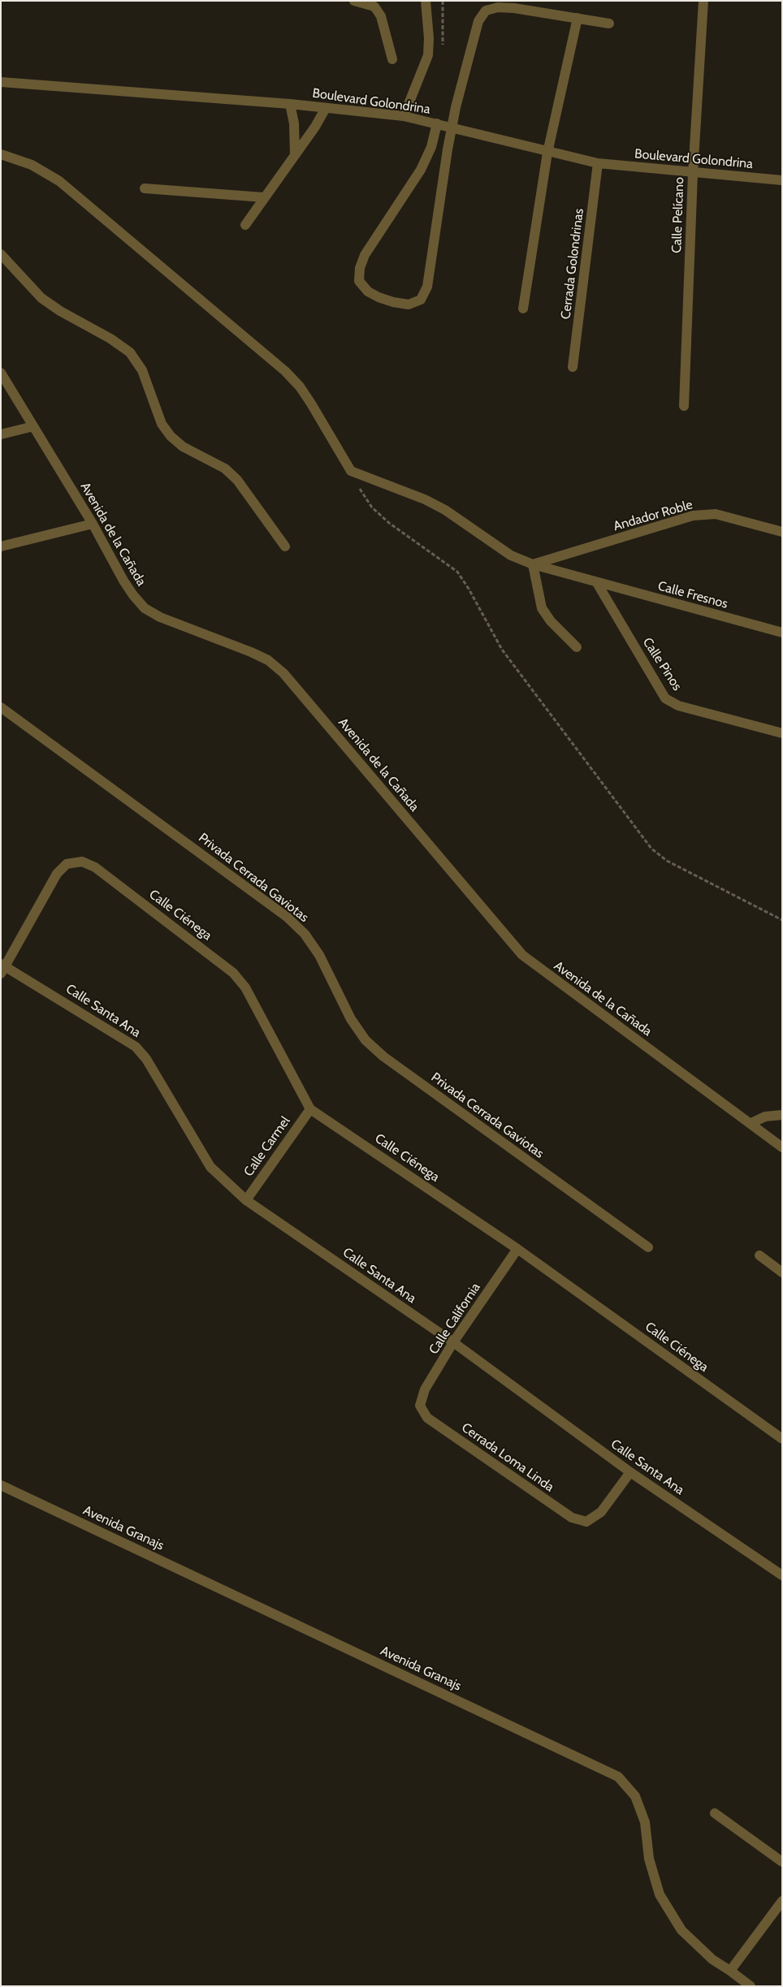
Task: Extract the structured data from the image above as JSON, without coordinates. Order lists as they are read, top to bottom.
{
  "streets": {
    "street": [
      "Boulevard Golondrina",
      "Calle Pelícano",
      "Cerrada Golondrinas",
      "Andador Roble",
      "Avenida de la Cañada",
      "Calle Fresnos",
      "Calle Pinos",
      "Privada Cerrada Gaviotas",
      "Calle Ciénega",
      "Calle Santa Ana",
      "Calle Carmel",
      "Calle California",
      "Cerrada Loma Linda",
      "Avenida Granajs"
    ]
  },
  "crossings": [
    ["Boulevard Golondrina", "Calle Pelícano"],
    ["Boulevard Golondrina", "Cerrada Golondrinas"],
    ["Andador Roble", "Calle Fresnos"],
    ["Calle Fresnos", "Calle Pinos"],
    ["Calle Ciénega", "Calle Santa Ana"],
    ["Calle Ciénega", "Calle Carmel"],
    ["Calle Ciénega", "Calle California"],
    ["Calle Santa Ana", "Calle Carmel"],
    ["Calle Santa Ana", "Calle California"],
    ["Calle Santa Ana", "Cerrada Loma Linda"],
    ["Calle California", "Cerrada Loma Linda"]
  ]
}
